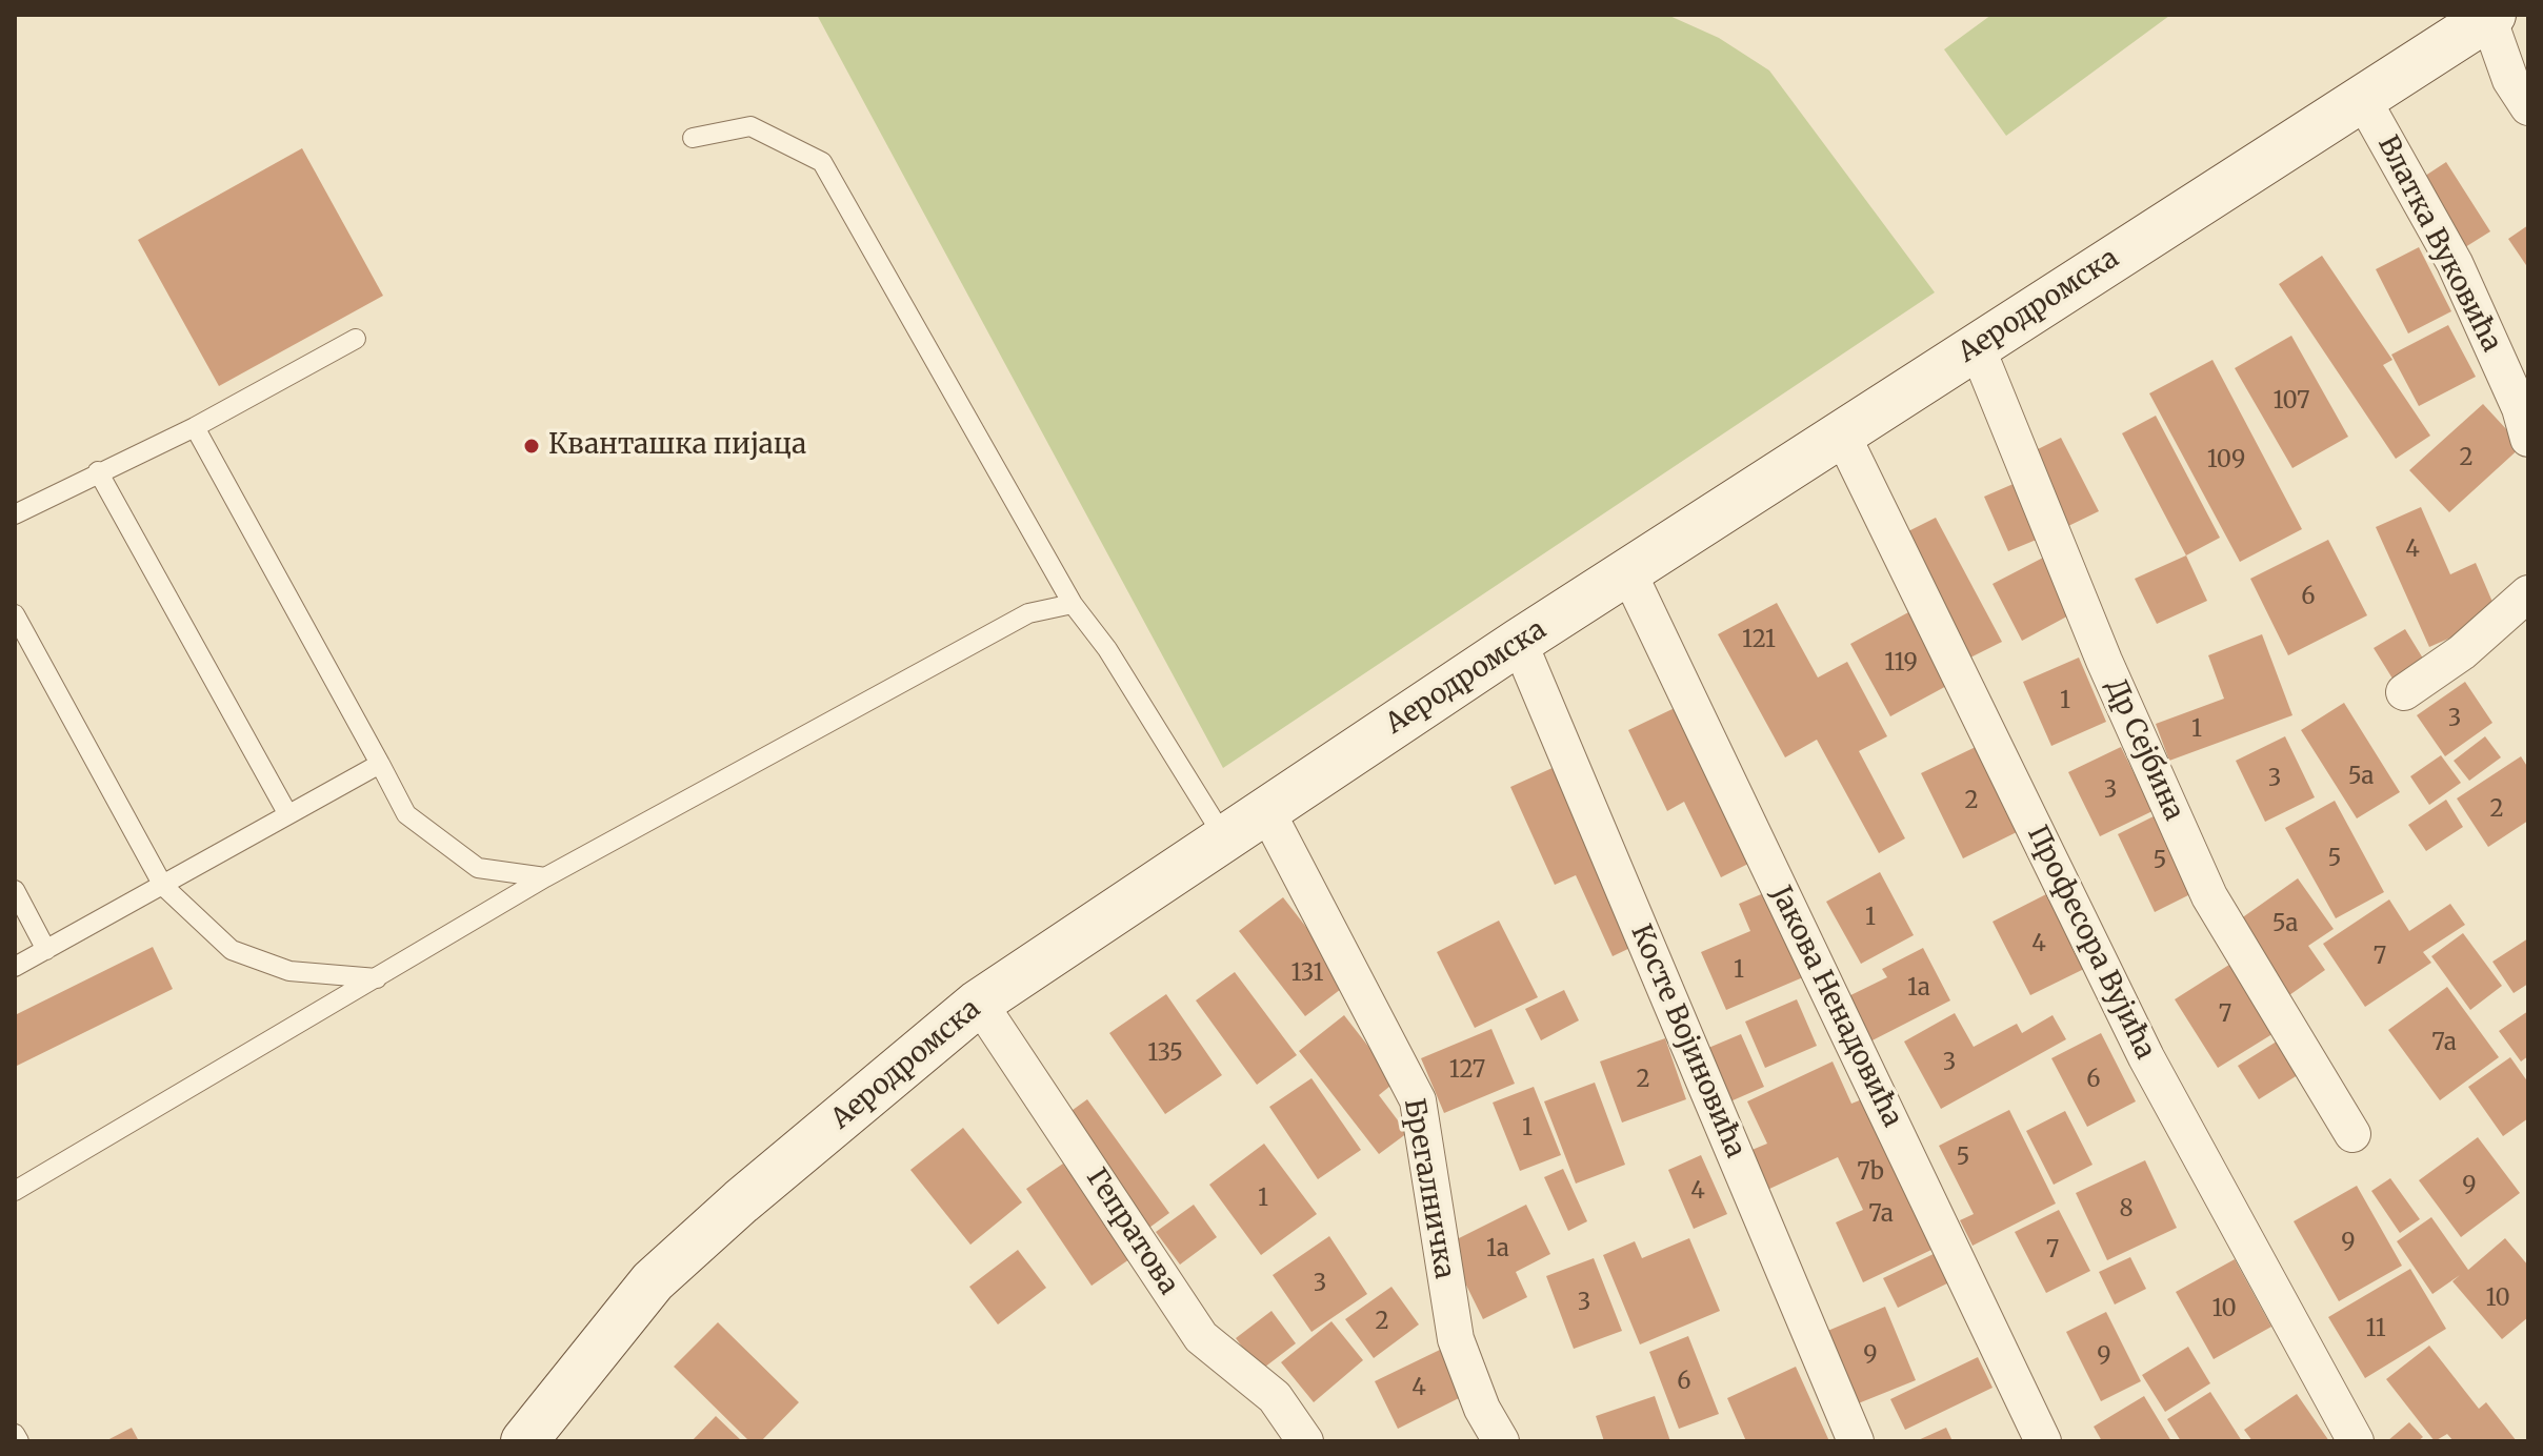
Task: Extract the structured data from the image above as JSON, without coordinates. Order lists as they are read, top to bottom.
{
  "streets": {
    "street": [
      "Влатка Вуковића",
      "Аеродромска",
      "Др Сејбина",
      "Професора Вујића",
      "Јакова Ненадовића",
      "Косте Војиновића",
      "Брегалничка",
      "Гепратова"
    ]
  },
  "crossings": [
    ["Влатка Вуковића", "Аеродромска"],
    ["Аеродромска", "Др Сејбина"],
    ["Аеродромска", "Професора Вујића"],
    ["Аеродромска", "Јакова Ненадовића"],
    ["Аеродромска", "Косте Војиновића"],
    ["Аеродромска", "Брегалничка"],
    ["Аеродромска", "Гепратова"]
  ],
  "places": ["Кванташка пијаца"],
  "house_numbers": [
    "107",
    "2",
    "109",
    "4",
    "6",
    "121",
    "119",
    "1",
    "3",
    "1",
    "5a",
    "3",
    "3",
    "2",
    "2",
    "5",
    "5",
    "1",
    "5a",
    "4",
    "7",
    "1",
    "131",
    "1a",
    "7",
    "7a",
    "135",
    "3",
    "127",
    "2",
    "6",
    "1",
    "5",
    "7b",
    "9",
    "4",
    "1",
    "8",
    "7a",
    "9",
    "1a",
    "7",
    "3",
    "10",
    "3",
    "10",
    "2",
    "11",
    "9",
    "9",
    "6",
    "4"
  ]
}
